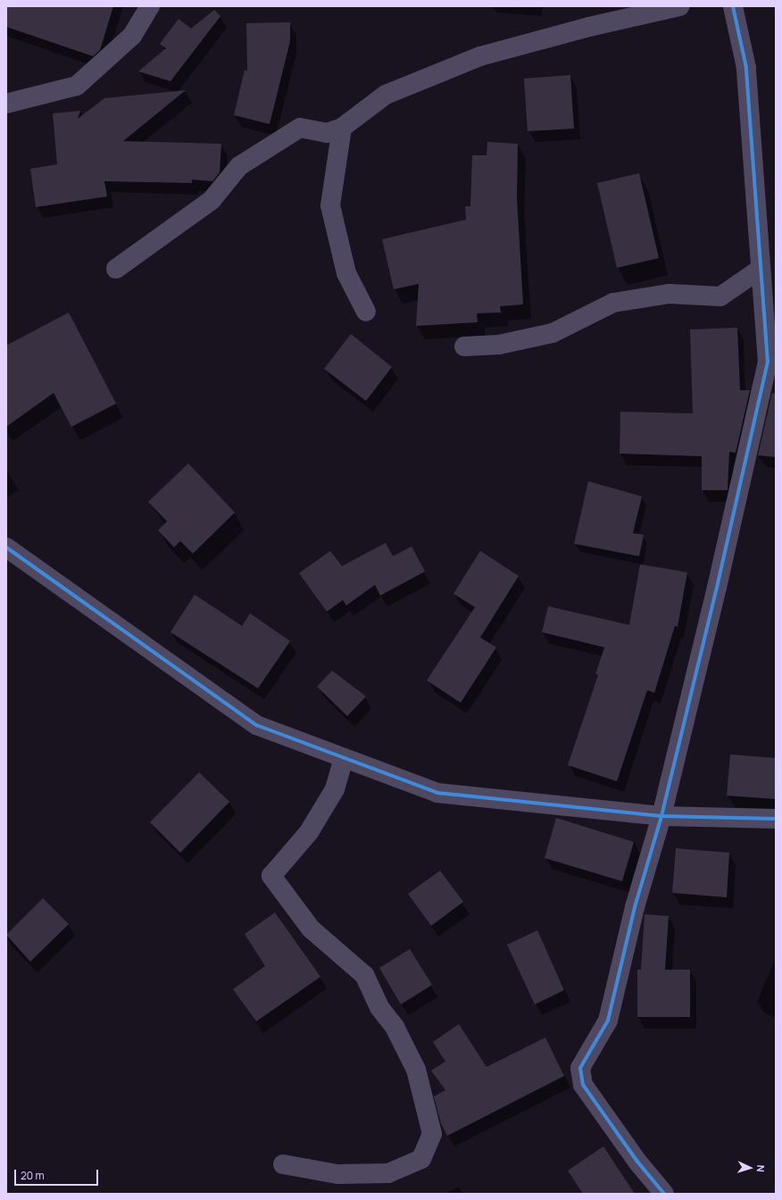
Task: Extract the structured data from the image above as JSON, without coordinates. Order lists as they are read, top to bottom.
{
  "scale_bar": "20 m",
  "north": "right"
}
